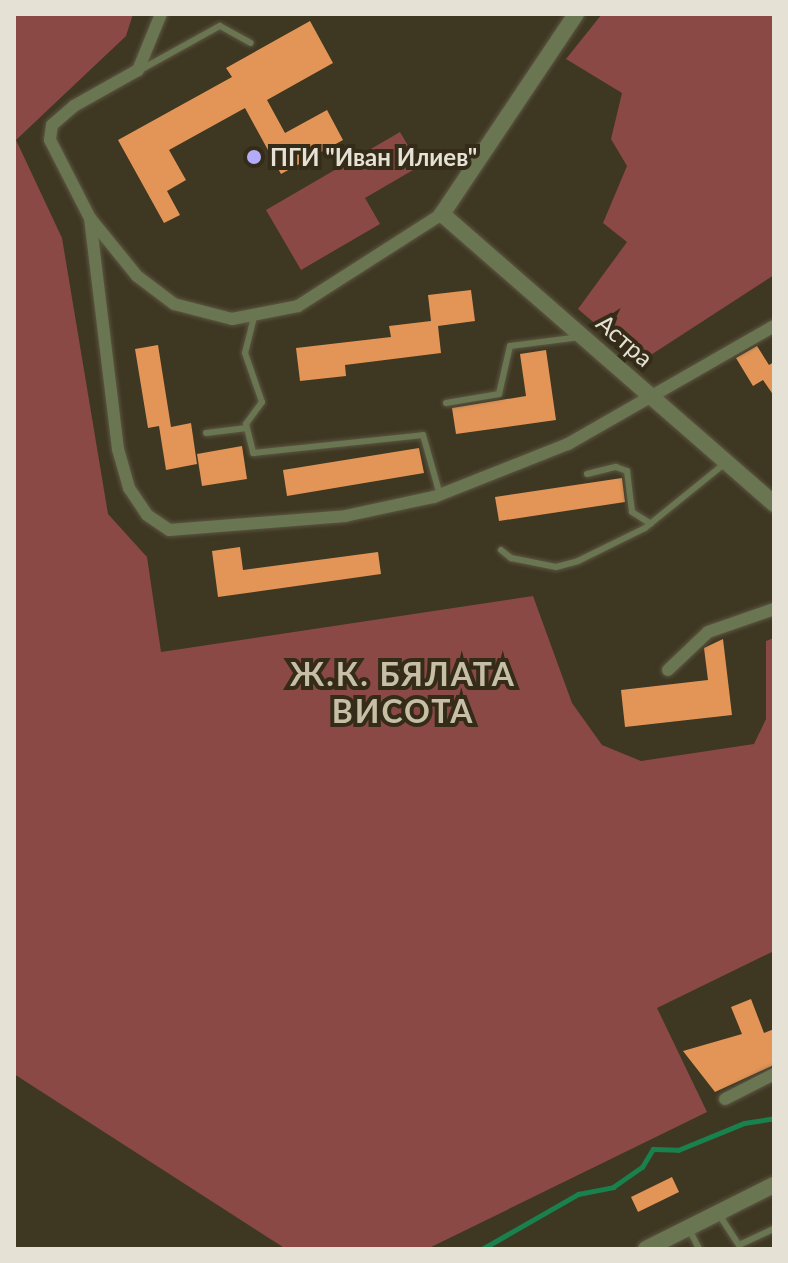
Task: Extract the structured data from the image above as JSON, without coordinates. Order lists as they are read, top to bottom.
{
  "streets": {
    "street": ["Астра"]
  },
  "districts": ["Ж.К. БЯЛАТА ВИСОТА"],
  "places": ["ПГИ \"Иван Илиев\""]
}
